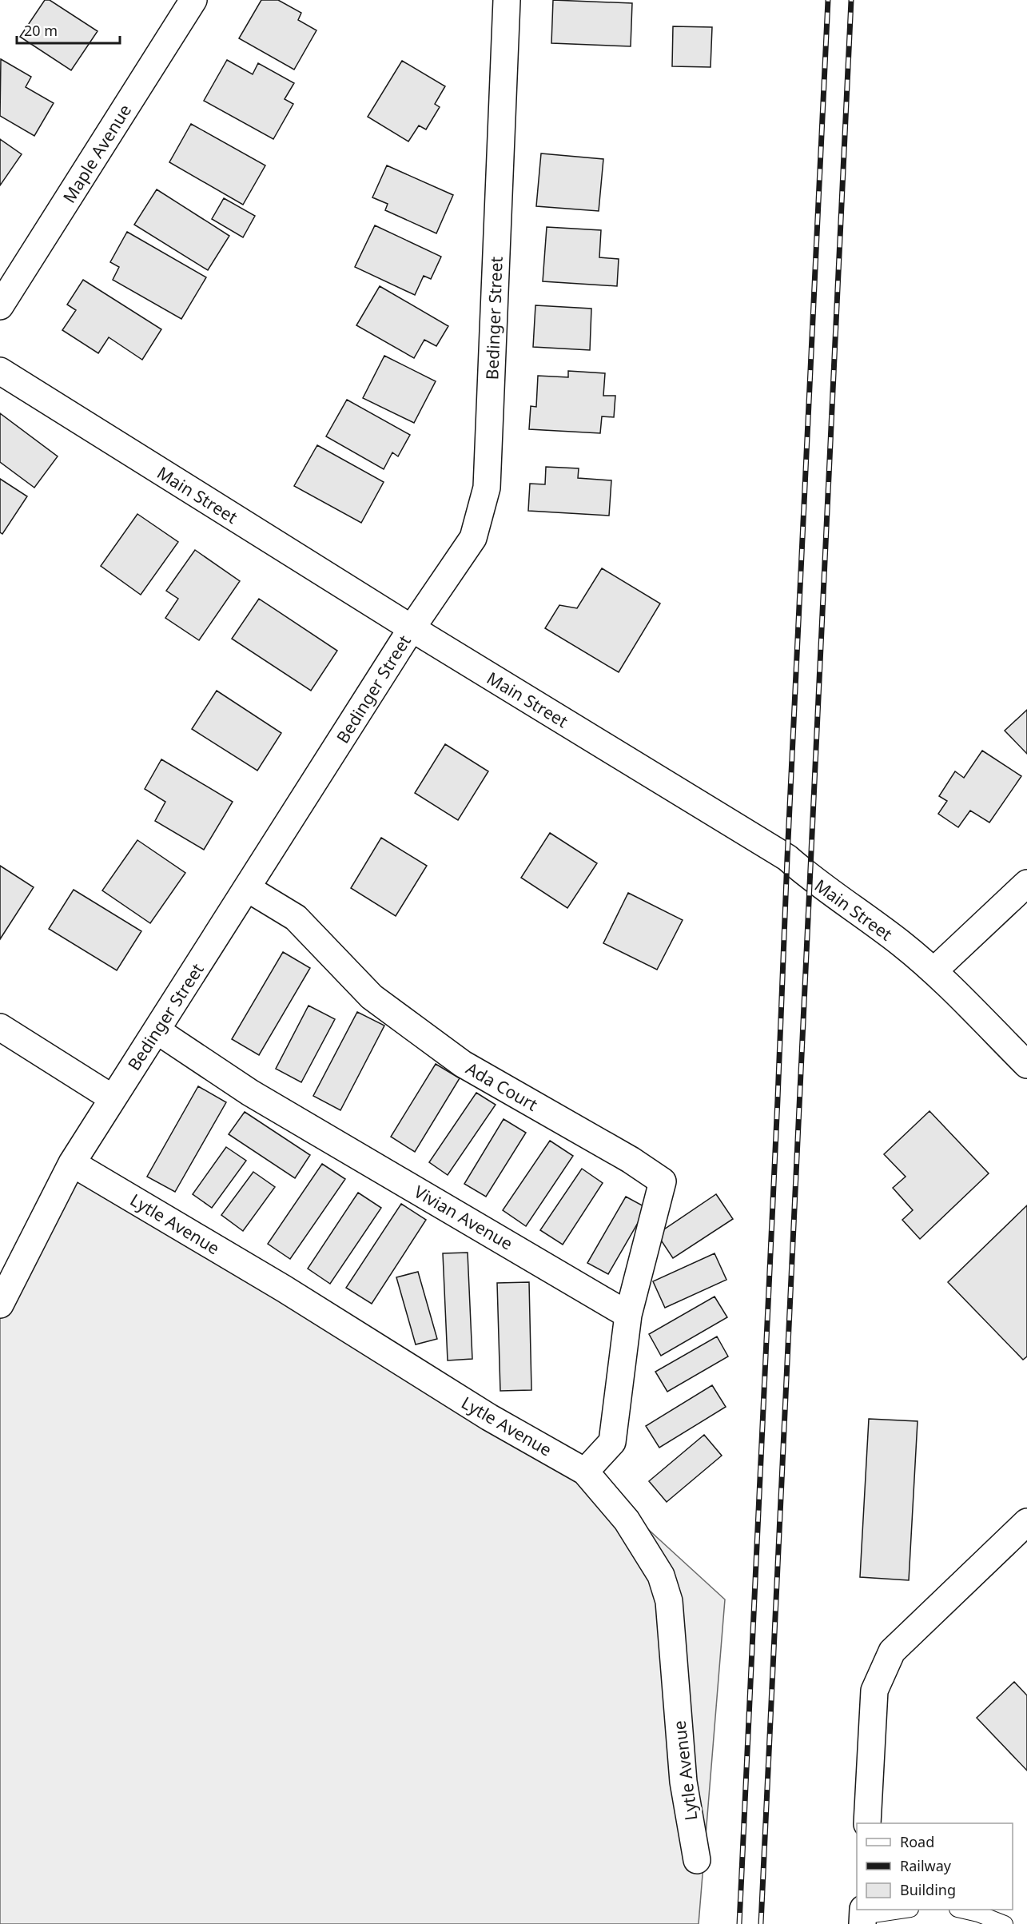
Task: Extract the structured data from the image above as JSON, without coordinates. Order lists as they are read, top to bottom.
{
  "streets": {
    "street": [
      "Maple Avenue",
      "Bedinger Street",
      "Main Street",
      "Ada Court",
      "Vivian Avenue",
      "Lytle Avenue"
    ]
  },
  "crossings": [
    ["Bedinger Street", "Main Street"],
    ["Bedinger Street", "Ada Court"],
    ["Bedinger Street", "Vivian Avenue"],
    ["Bedinger Street", "Lytle Avenue"],
    ["Ada Court", "Vivian Avenue"]
  ],
  "legend": ["Road", "Railway", "Building"],
  "scale_bar": "20 m"
}
